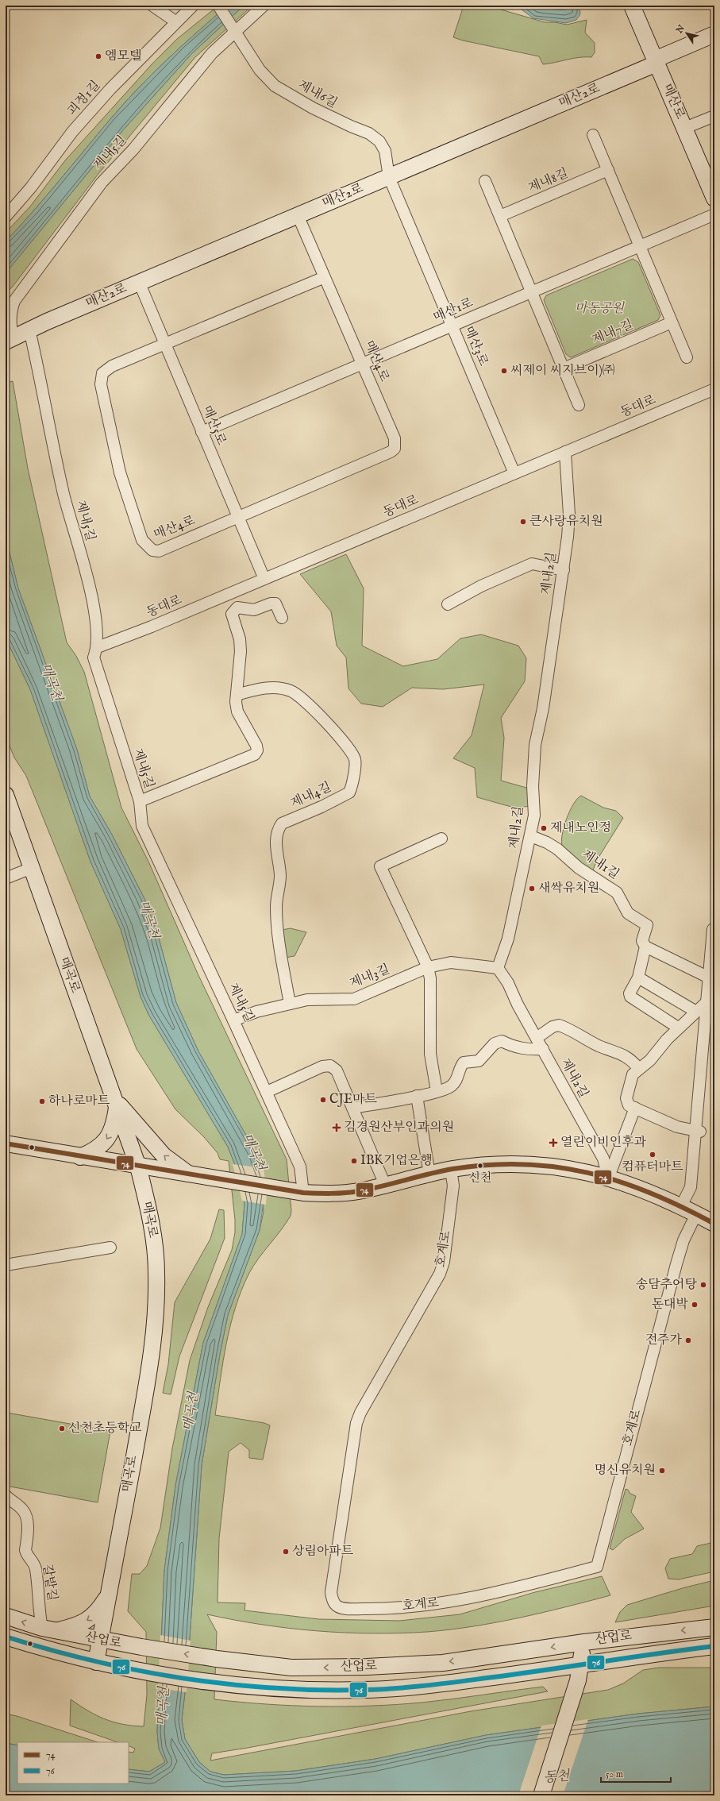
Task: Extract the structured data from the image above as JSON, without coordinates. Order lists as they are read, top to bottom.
{
  "streets": {
    "street": [
      "제내6길",
      "매산2로",
      "괴정1길",
      "매산로",
      "제내5길",
      "제내8길",
      "매산1로",
      "제내7길",
      "매산3로",
      "매산4로",
      "동대로",
      "매산5로",
      "제내2길",
      "제내4길",
      "제내1길",
      "매곡로",
      "제내3길",
      "호계로",
      "갈밭길",
      "산업로"
    ]
  },
  "crossings": [
    ["제내6길", "매산2로"],
    ["제내6길", "제내5길"],
    ["제내6길", "매산3로"],
    ["매산2로", "매산로"],
    ["매산2로", "제내5길"],
    ["매산2로", "매산3로"],
    ["매산2로", "매산4로"],
    ["매산2로", "매산5로"],
    ["제내5길", "동대로"],
    ["제내5길", "제내3길"],
    ["매산1로", "매산3로"],
    ["매산1로", "매산4로"],
    ["매산1로", "매산5로"],
    ["매산3로", "동대로"],
    ["매산4로", "매산5로"],
    ["동대로", "매산5로"],
    ["동대로", "제내2길"],
    ["제내2길", "제내1길"],
    ["제내2길", "제내3길"],
    ["제내4길", "제내3길"],
    ["매곡로", "산업로"],
    ["갈밭길", "산업로"]
  ],
  "water": ["매곡천", "동천"],
  "parks": ["마동공원"],
  "places": {
    "other": [
      "엠모텔",
      "씨제이 씨지브이)㈜",
      "큰사랑유치원",
      "제내노인정",
      "새싹유치원",
      "CJE마트",
      "하나로마트",
      "컴퓨터마트",
      "IBK기업은행",
      "신천",
      "송담추어탕",
      "돈대박",
      "전주가",
      "신천초등학교",
      "명신유치원",
      "상림아파트"
    ],
    "health": ["김경원산부인과의원", "열린이비인후과"]
  },
  "lines": ["transit line 74", "transit line 76"],
  "legend": ["74", "76"],
  "scale_bar": "50 m",
  "north": "top left"
}
